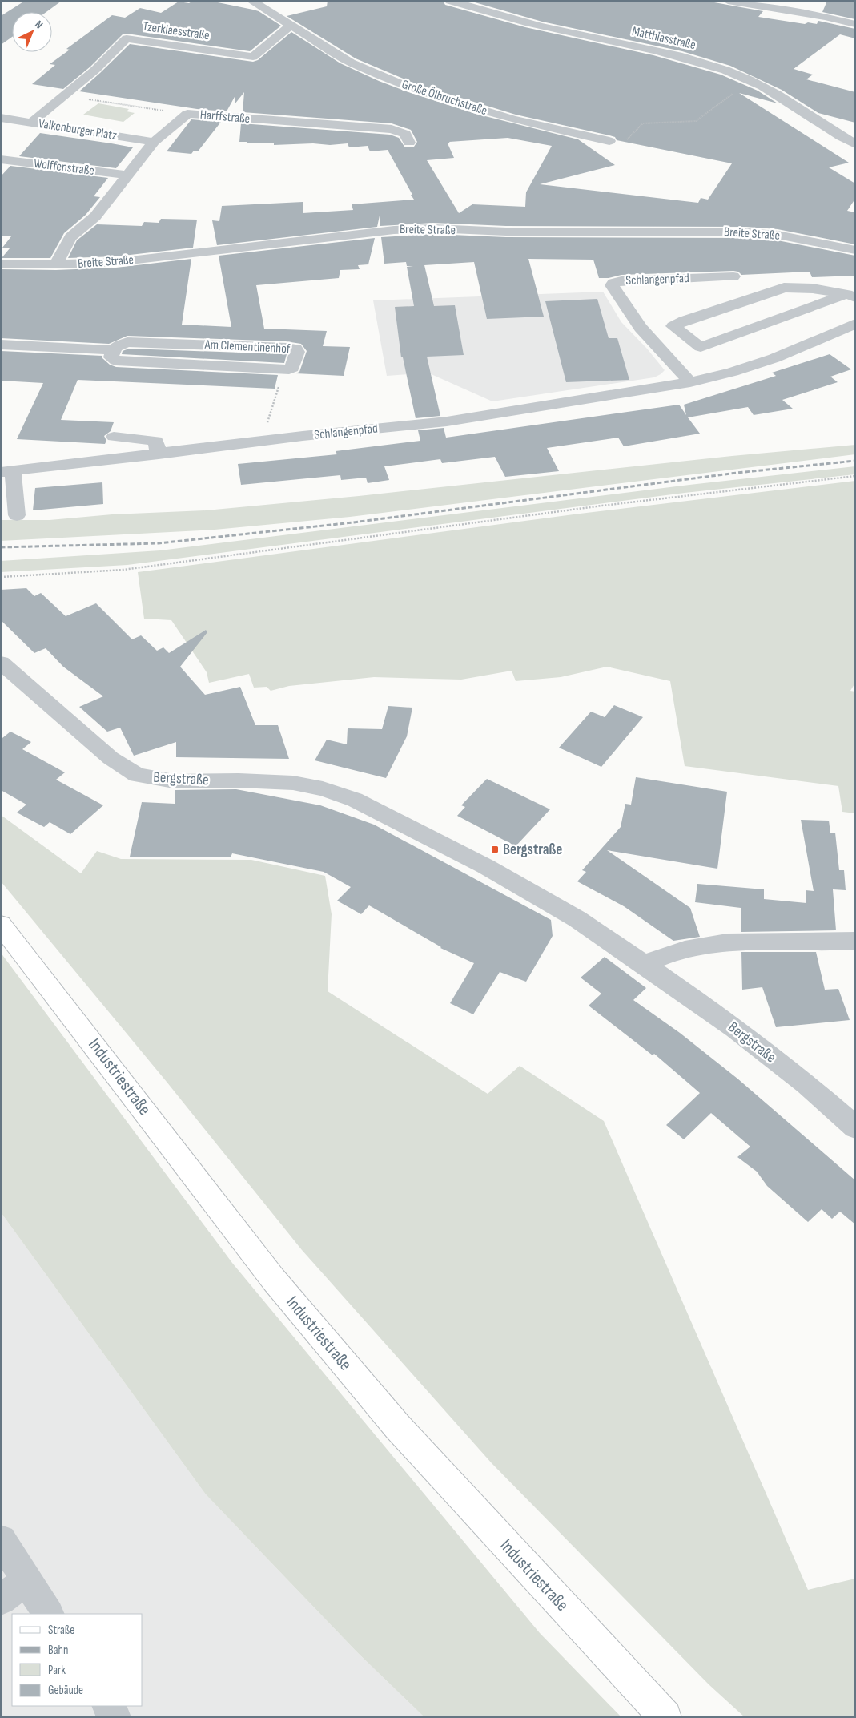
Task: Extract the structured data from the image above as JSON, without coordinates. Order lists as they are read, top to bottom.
{
  "streets": {
    "main road": ["Industriestraße"],
    "street": [
      "Tzerklaesstraße",
      "Matthiasstraße",
      "Große Ölbruchstraße",
      "Harffstraße",
      "Valkenburger Platz",
      "Wolffenstraße",
      "Breite Straße",
      "Schlangenpfad",
      "Am Clementinenhof",
      "Bergstraße"
    ]
  },
  "crossings": [
    ["Tzerklaesstraße", "Große Ölbruchstraße"],
    ["Tzerklaesstraße", "Valkenburger Platz"],
    ["Harffstraße", "Valkenburger Platz"],
    ["Harffstraße", "Wolffenstraße"],
    ["Harffstraße", "Breite Straße"]
  ],
  "places": {
    "transit": ["Bergstraße"]
  },
  "legend": [
    "Straße",
    "Bahn",
    "Park",
    "Gebäude"
  ],
  "north": "top right"
}
